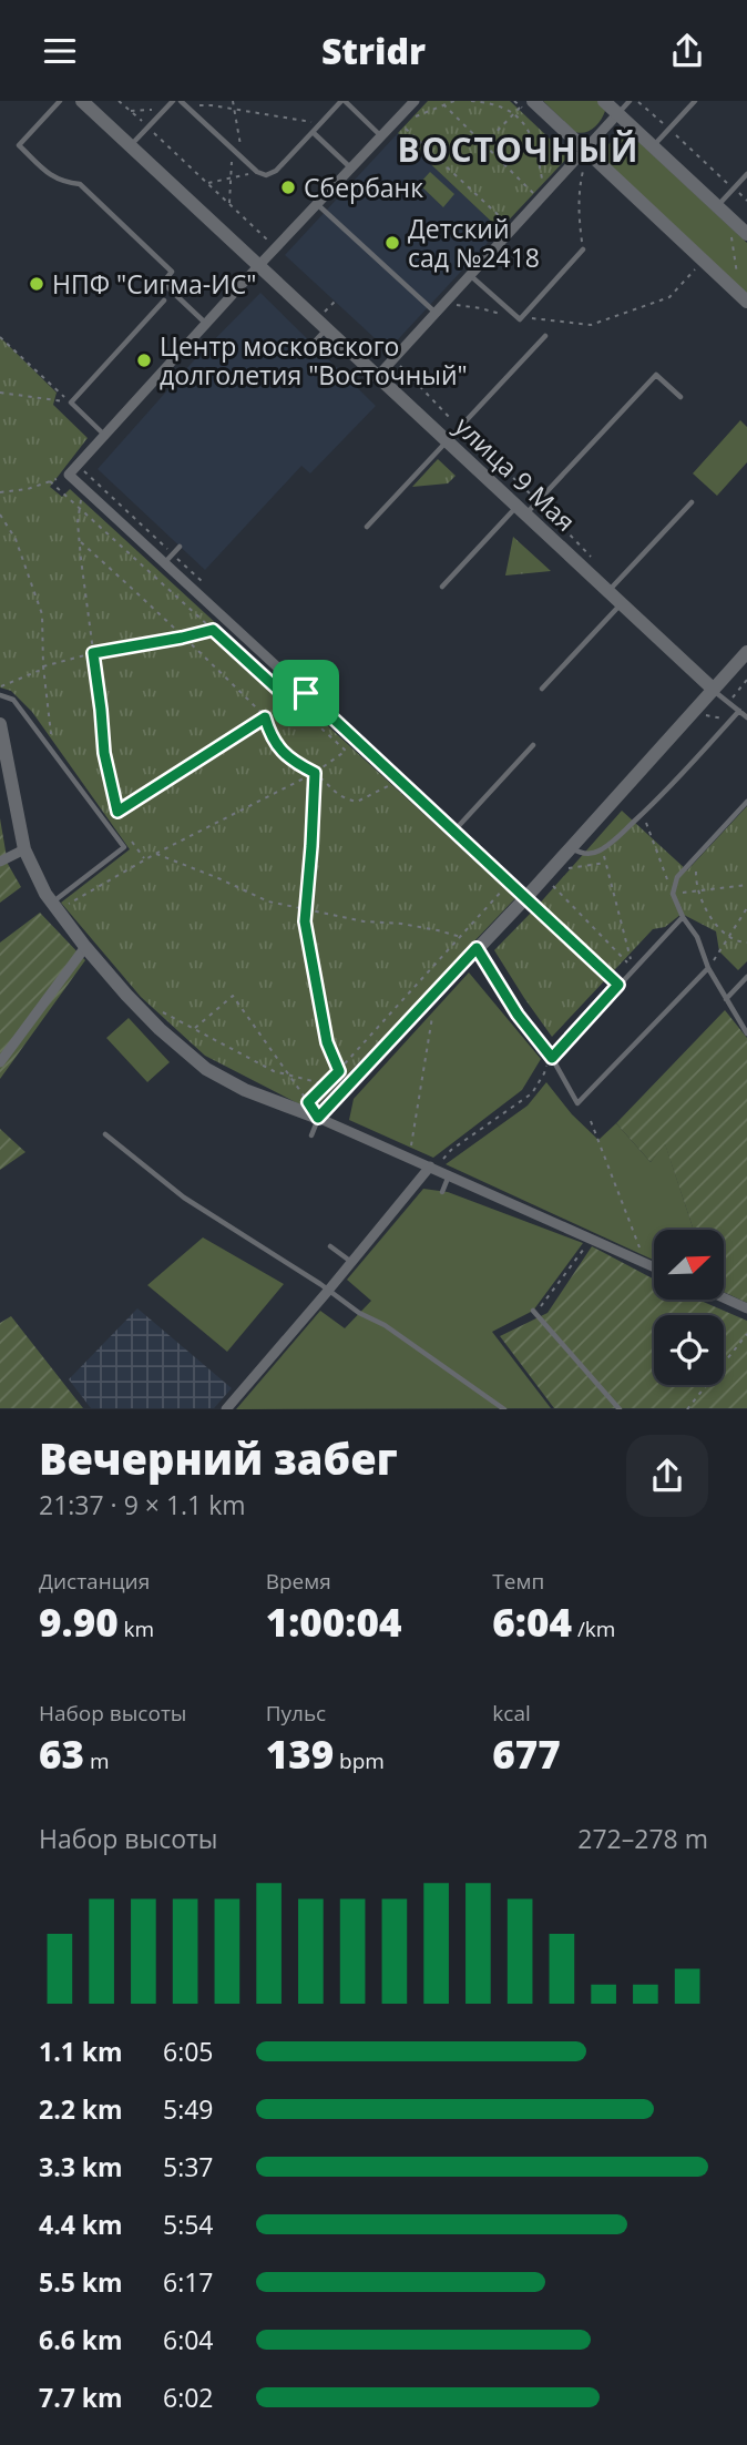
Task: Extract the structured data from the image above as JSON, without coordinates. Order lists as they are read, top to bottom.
{
  "streets": {
    "street": ["улица 9 Мая"]
  },
  "districts": ["ВОСТОЧНЫЙ"],
  "places": [
    "Сбербанк",
    "Детский сад №2418",
    "НПФ \"Сигма-ИС\"",
    "Центр московского долголетия \"Восточный\""
  ],
  "north": "top right",
  "page": {
    "header": "Stridr",
    "heading": ["Вечерний забег", "21:37 · 9 × 1.1 km"],
    "stats": [
      ["Дистанция", "9.90 km"],
      ["Время", "1:00:04"],
      ["Темп", "6:04 /km"],
      ["Набор высоты", "63 m"],
      ["Пульс", "139 bpm"],
      ["kcal", "677"]
    ],
    "chart": ["Набор высоты", "272–278 m"],
    "list": [
      {
        "name": "1.1 km",
        "note": "6:05"
      },
      {
        "name": "2.2 km",
        "note": "5:49"
      },
      {
        "name": "3.3 km",
        "note": "5:37"
      },
      {
        "name": "4.4 km",
        "note": "5:54"
      },
      {
        "name": "5.5 km",
        "note": "6:17"
      },
      {
        "name": "6.6 km",
        "note": "6:04"
      },
      {
        "name": "7.7 km",
        "note": "6:02"
      }
    ]
  }
}
